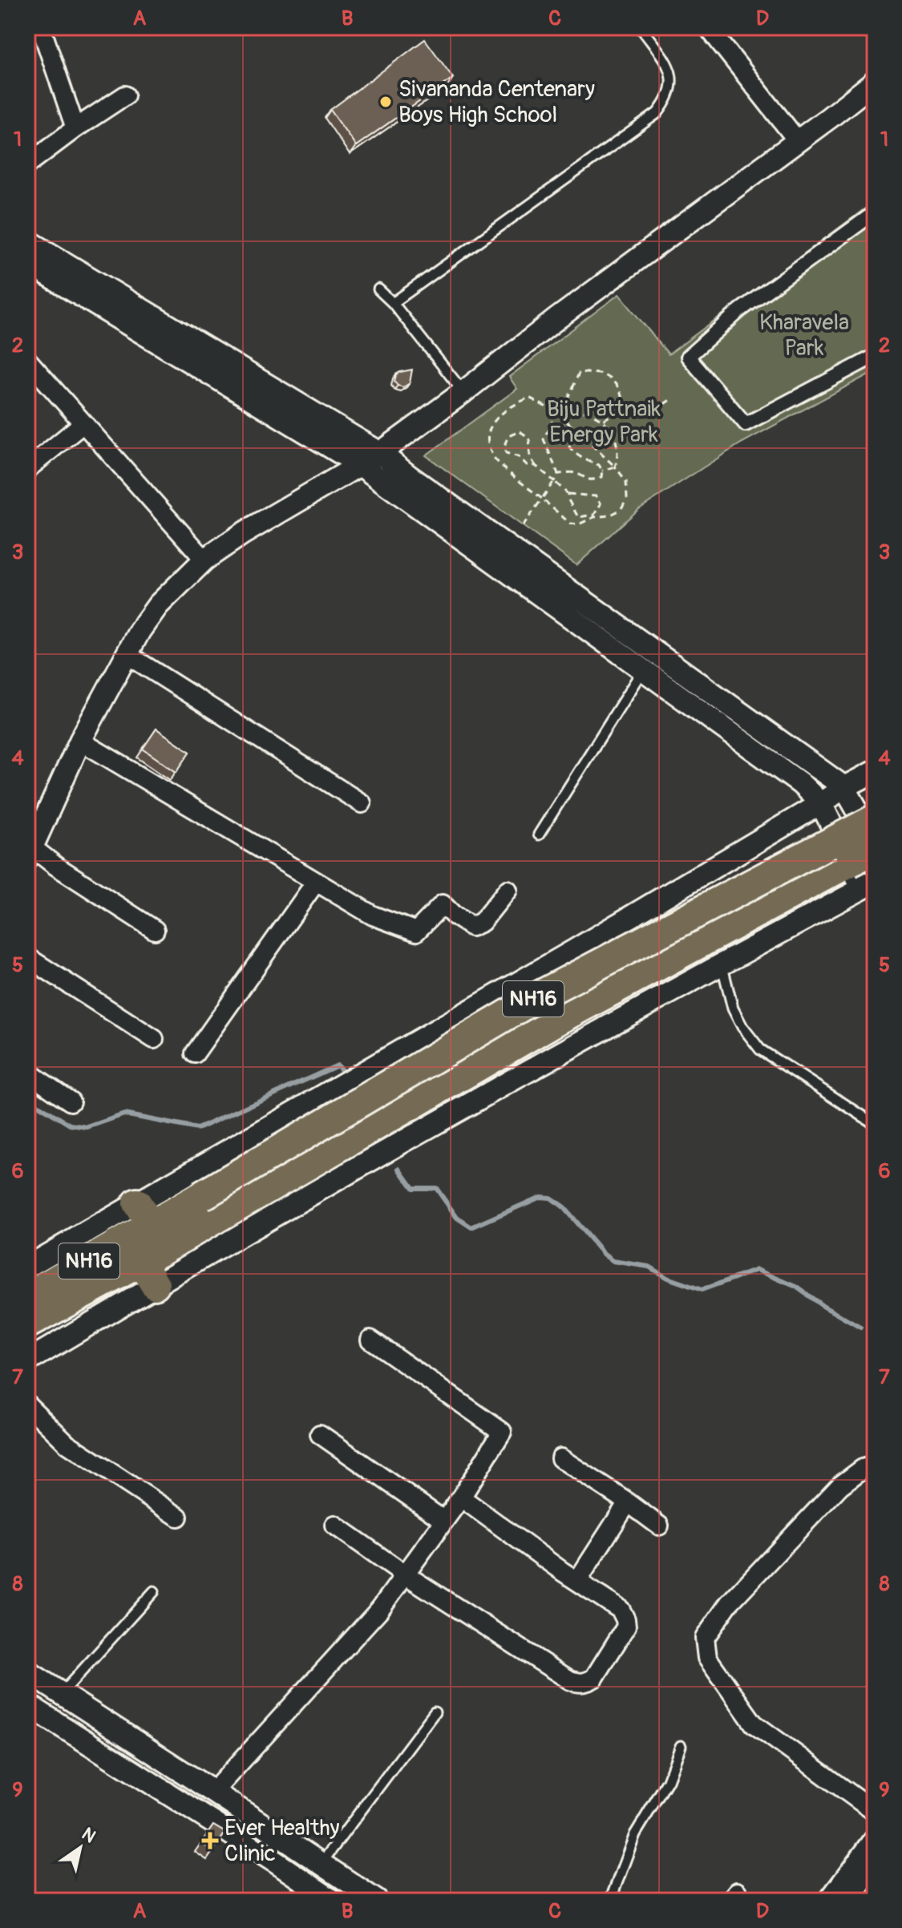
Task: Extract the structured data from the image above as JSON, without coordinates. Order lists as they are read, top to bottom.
{
  "streets": {
    "highway": ["NH16"]
  },
  "parks": ["Kharavela Park", "Biju Pattnaik Energy Park"],
  "places": {
    "other": ["Sivananda Centenary Boys High School"],
    "health": ["Ever Healthy Clinic"]
  },
  "north": "top right",
  "grid": {
    "columns": [
      "A",
      "B",
      "C",
      "D"
    ],
    "rows": [
      "1",
      "2",
      "3",
      "4",
      "5",
      "6",
      "7",
      "8",
      "9"
    ]
  }
}
